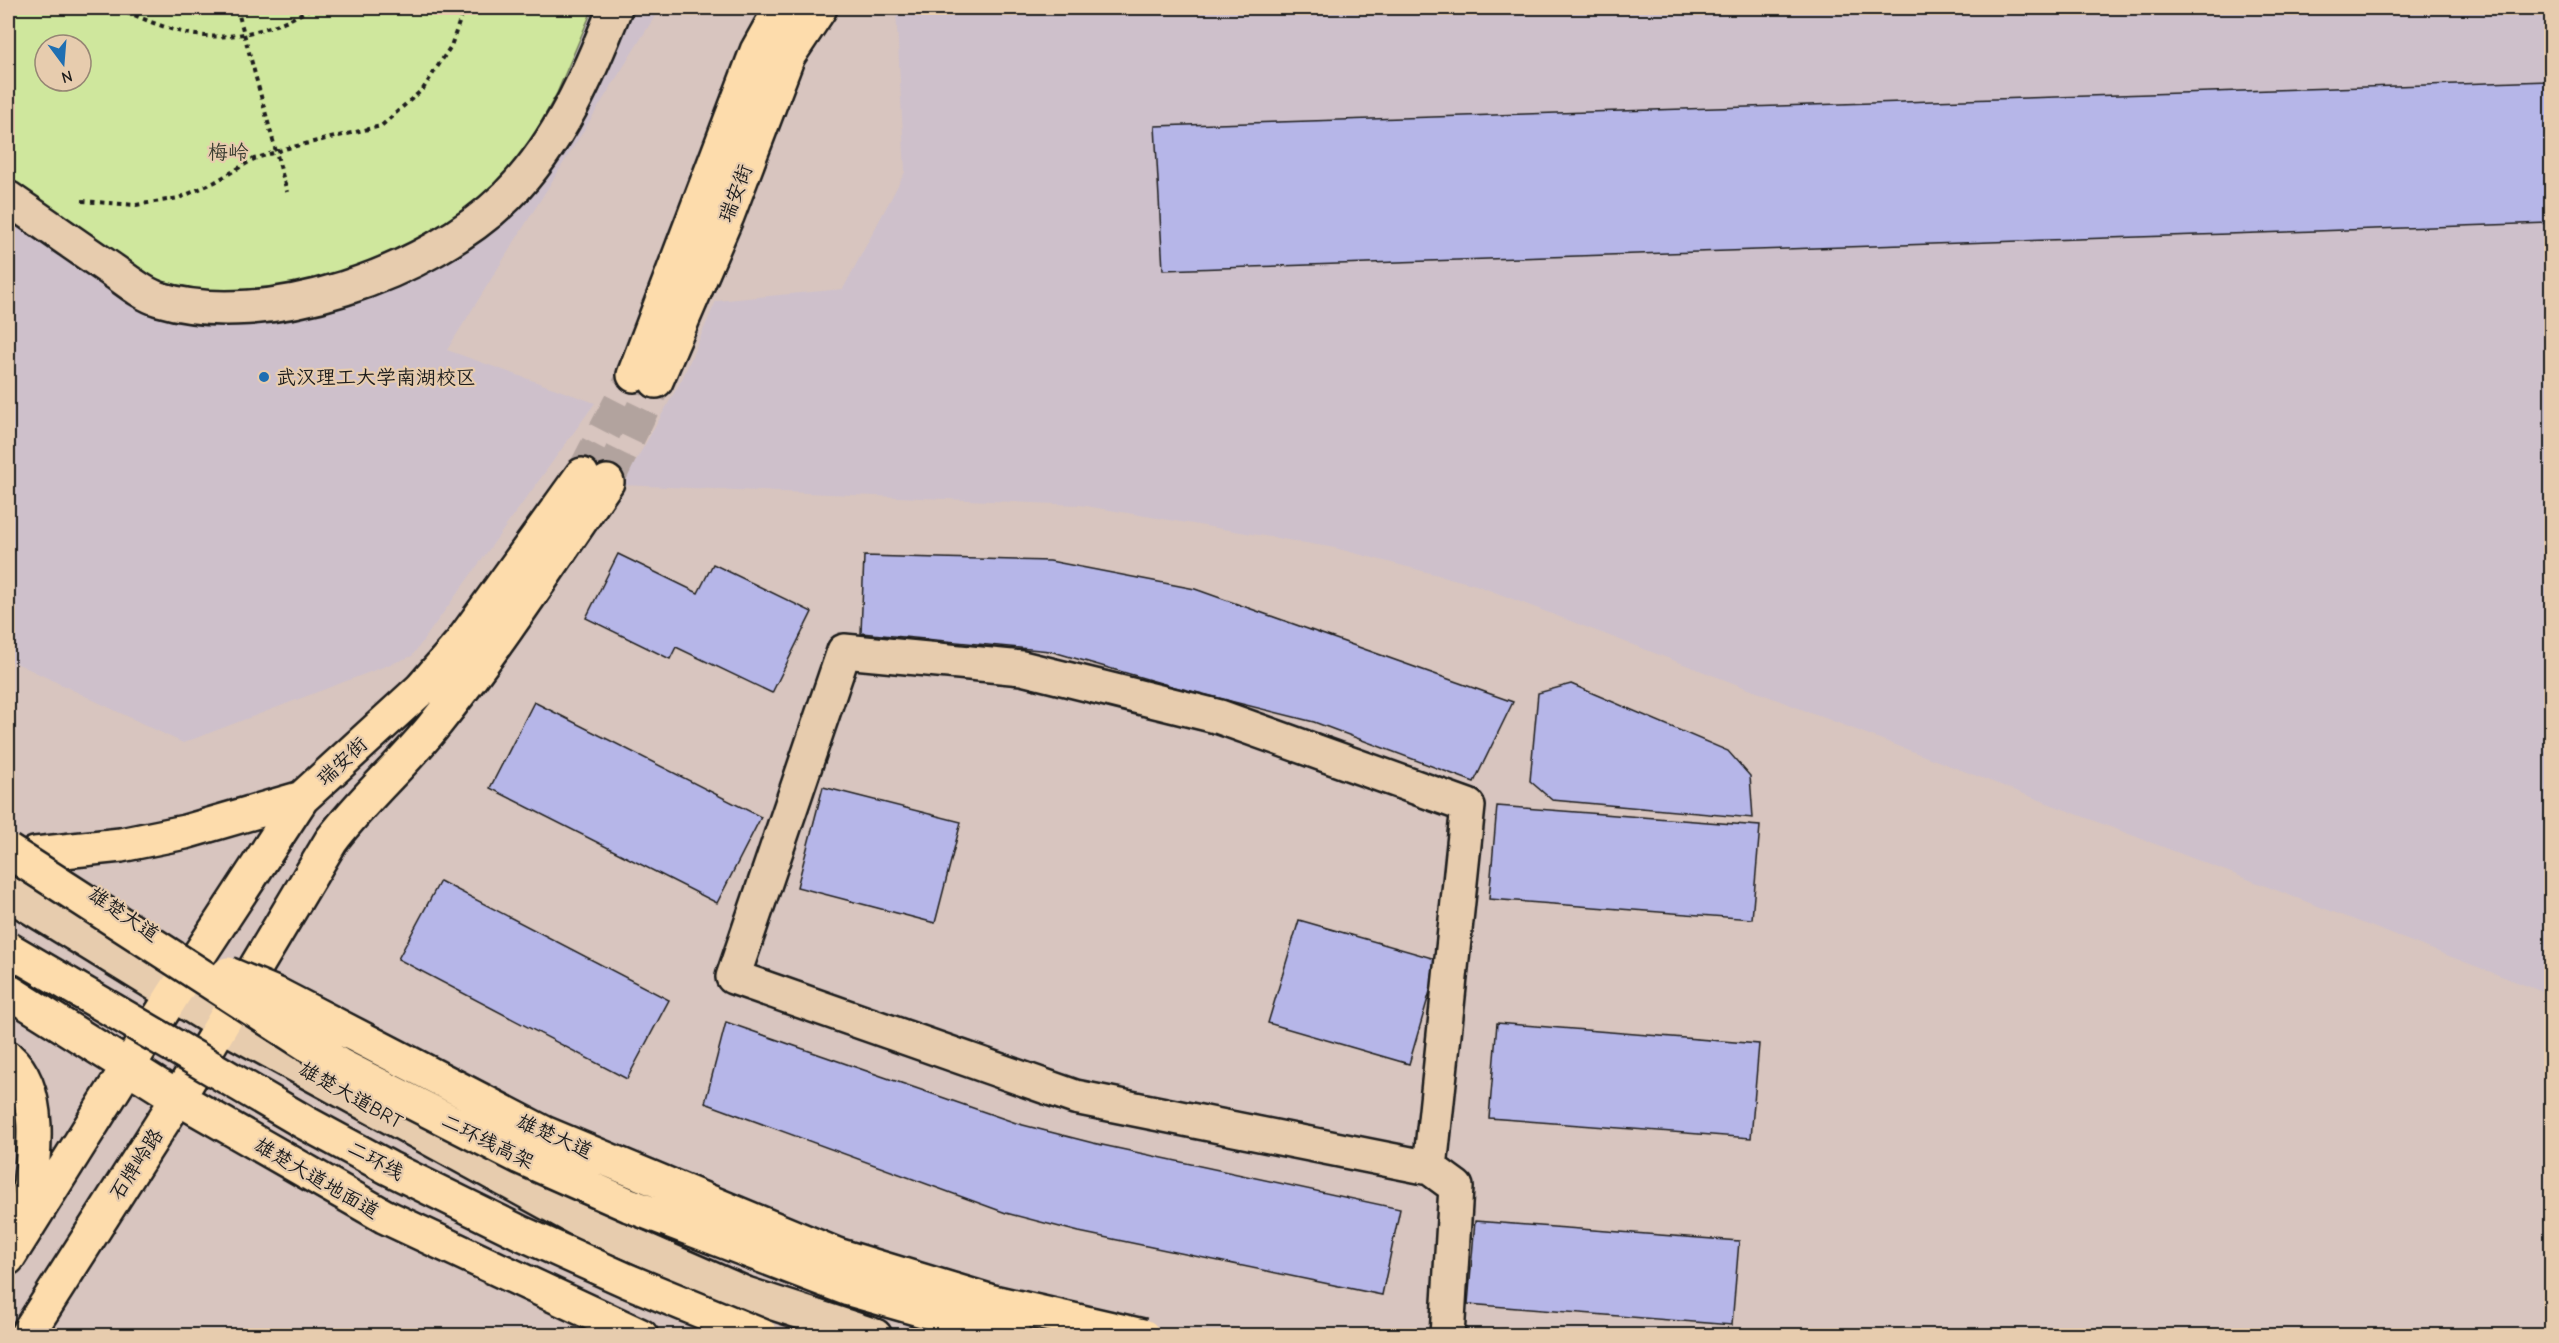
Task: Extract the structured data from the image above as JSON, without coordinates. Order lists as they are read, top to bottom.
{
  "streets": {
    "main road": [
      "瑞安街",
      "雄楚大道",
      "二环线高架",
      "二环线",
      "石牌岭路",
      "雄楚大道地面道"
    ],
    "street": ["雄楚大道BRT"]
  },
  "crossings": [
    ["瑞安街", "雄楚大道"],
    ["瑞安街", "雄楚大道BRT"],
    ["瑞安街", "石牌岭路"],
    ["瑞安街", "雄楚大道地面道"],
    ["雄楚大道", "二环线高架"],
    ["雄楚大道", "石牌岭路"],
    ["雄楚大道BRT", "石牌岭路"],
    ["石牌岭路", "雄楚大道地面道"]
  ],
  "parks": ["梅岭"],
  "places": ["武汉理工大学南湖校区"],
  "north": "bottom"
}
